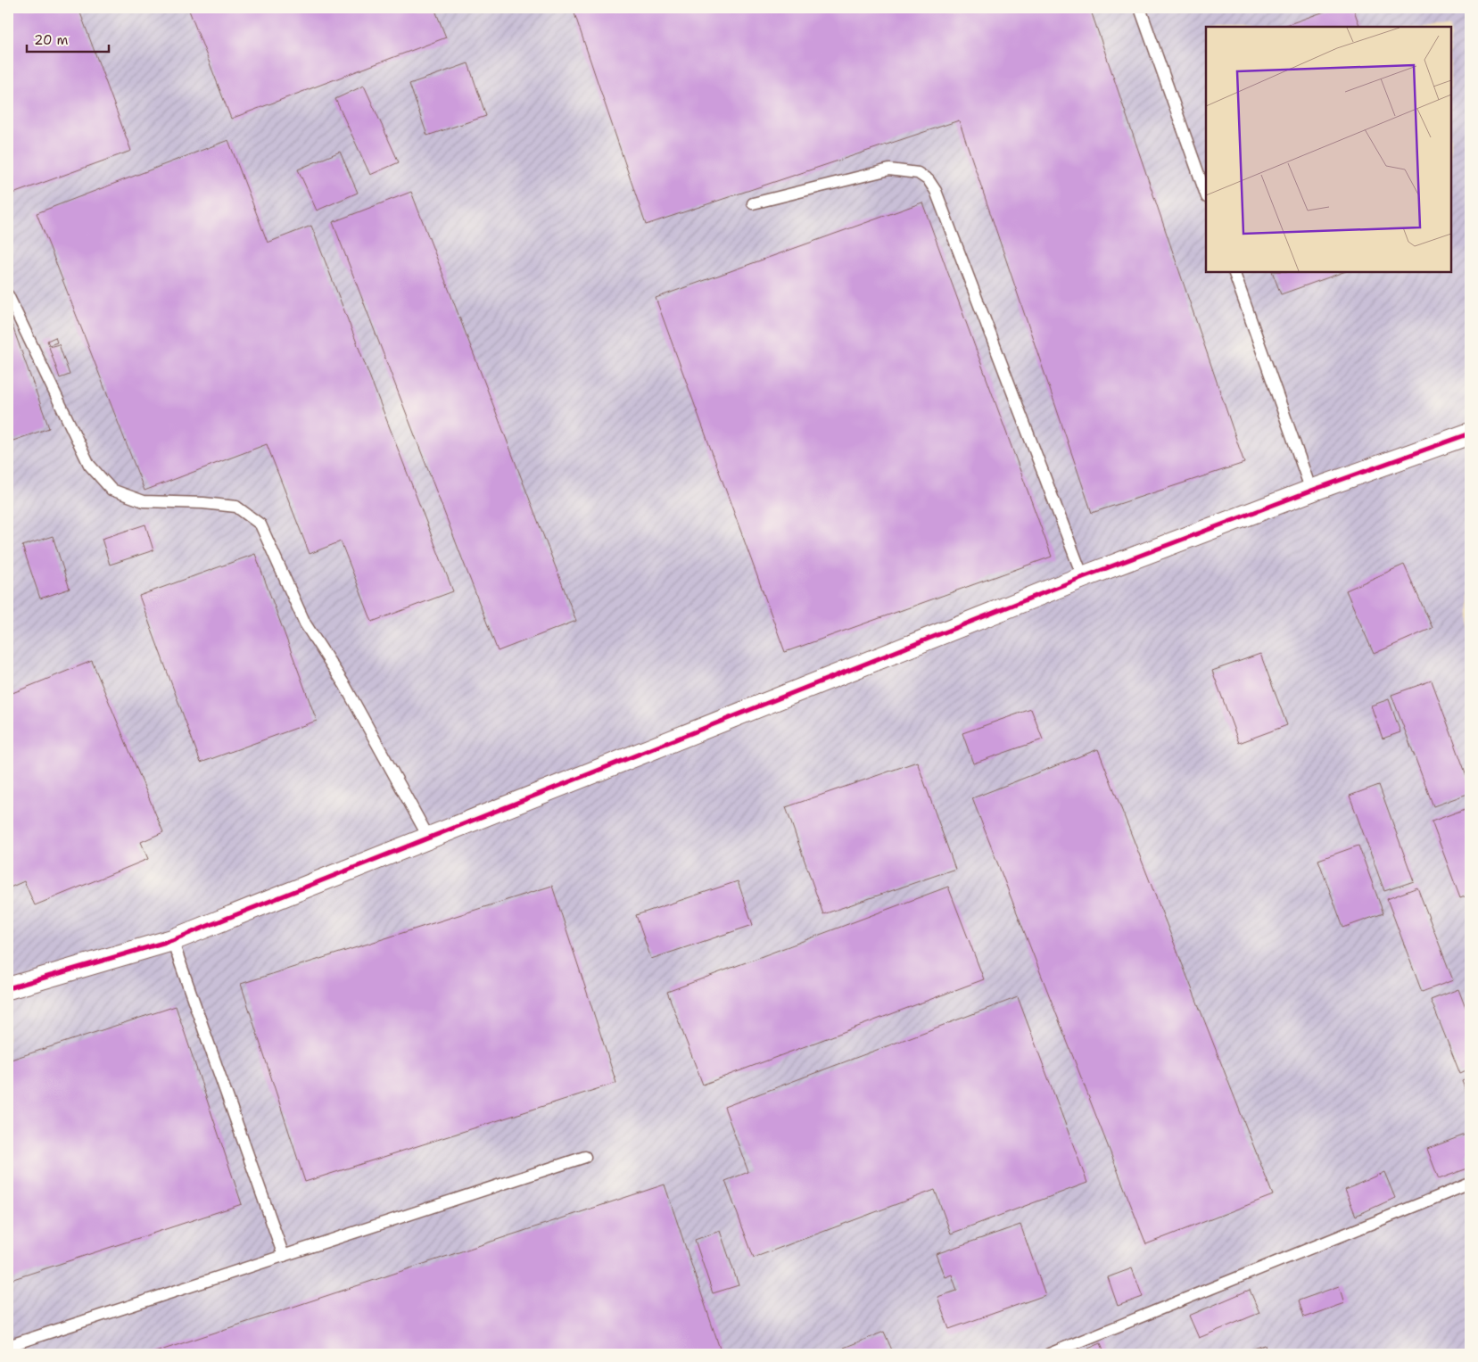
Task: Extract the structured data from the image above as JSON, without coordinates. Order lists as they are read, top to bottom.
{
  "scale_bar": "20 m"
}
